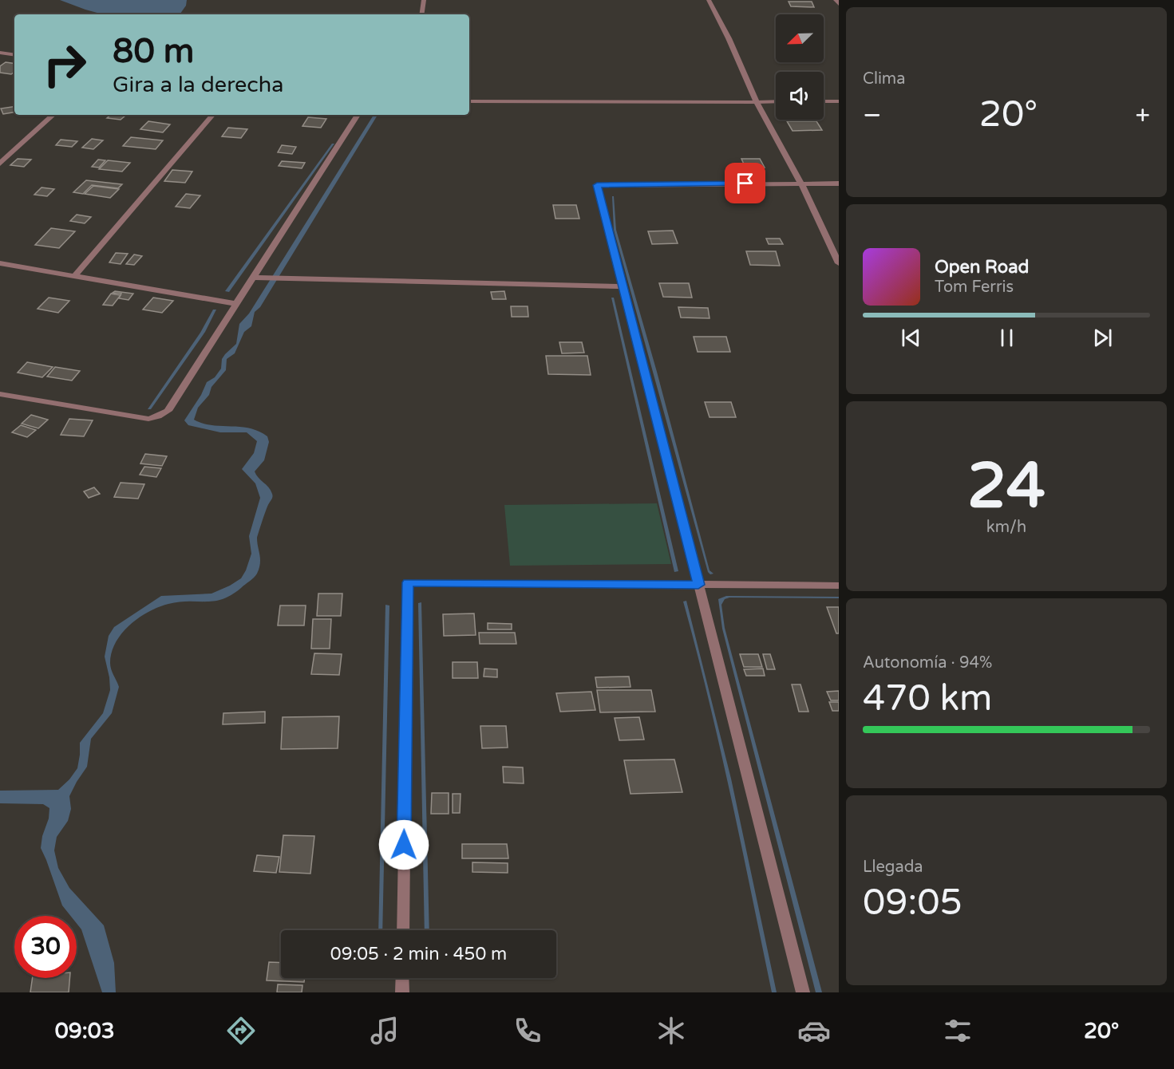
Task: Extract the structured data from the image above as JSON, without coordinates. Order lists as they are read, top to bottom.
{
  "north": "bottom left",
  "page": {
    "tile": [
      "Clima",
      ["24", "km/h"],
      ["Autonomía · 94%", "470 km"],
      ["Llegada", "09:05"]
    ],
    "turn": ["80 m", "Gira a la derecha"],
    "heat": ["−", "20°", "+"],
    "song": ["Open Road", "Tom Ferris"],
    "limit": "30",
    "trip": "09:05 · 2 min · 450 m",
    "tabs": ["09:03", "20°"]
  }
}
